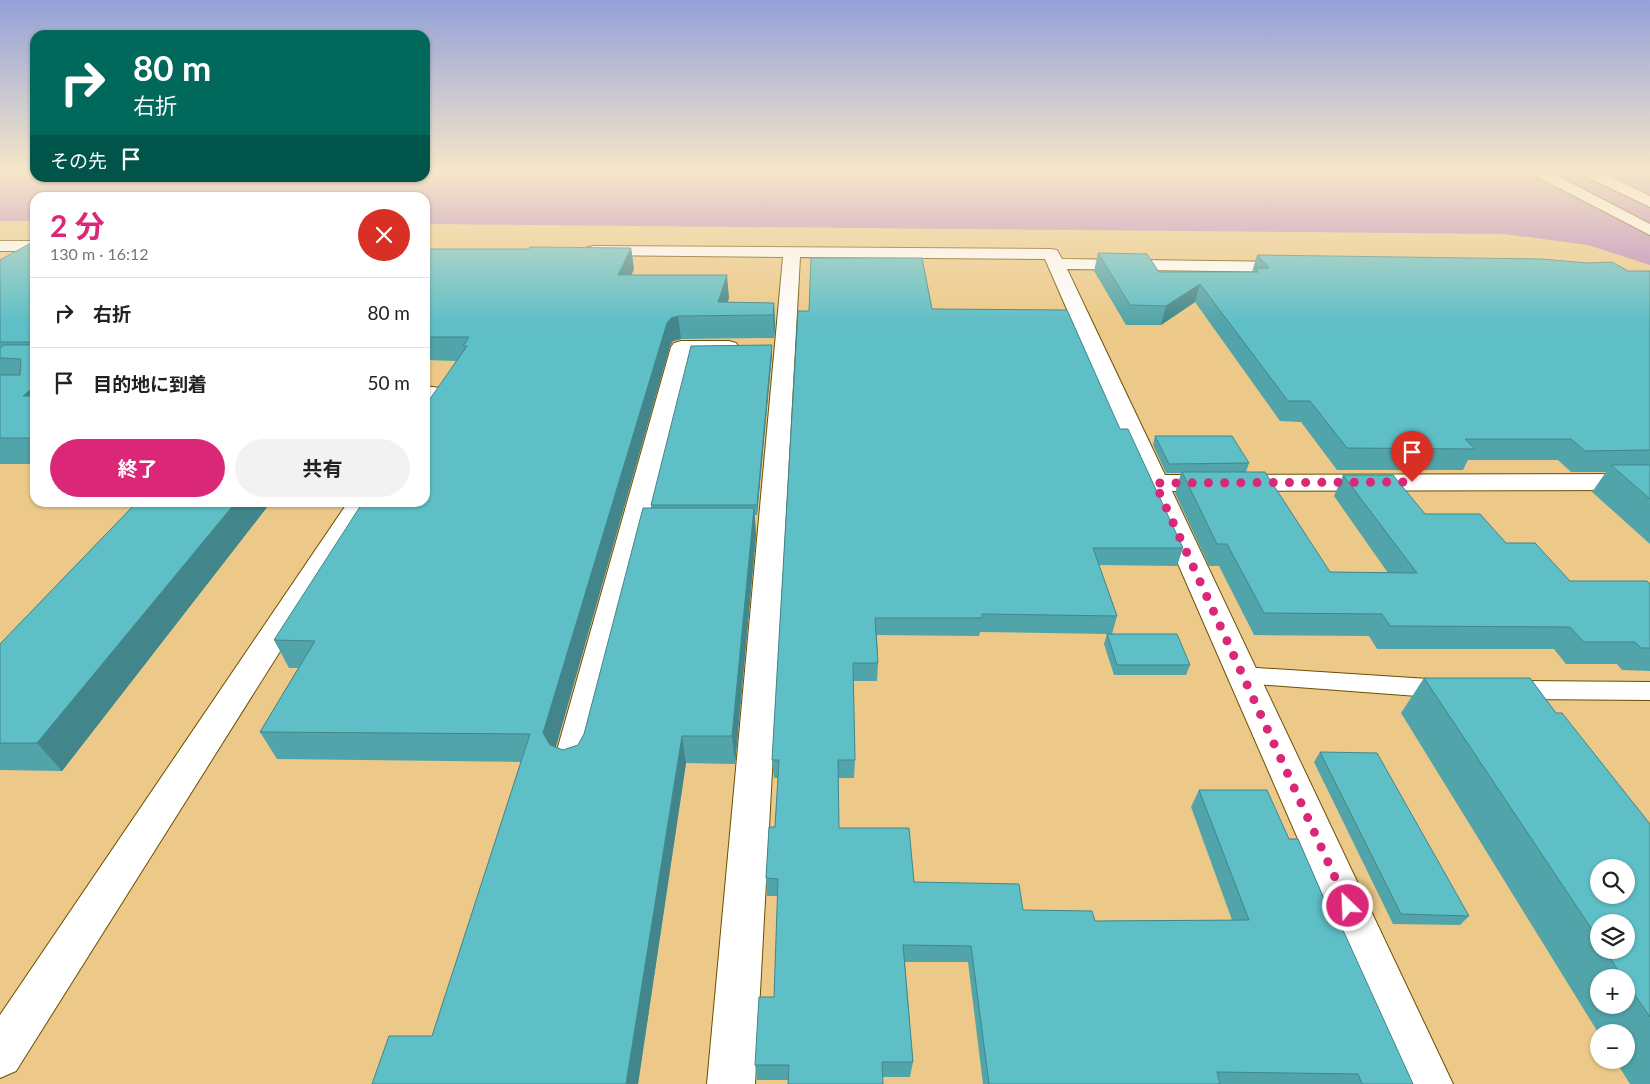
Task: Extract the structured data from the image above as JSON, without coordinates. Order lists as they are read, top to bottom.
{
  "page": {
    "turn": ["80 m", "右折"],
    "then": "その先",
    "heading": ["2 分", "130 m · 16:12"],
    "list": [
      {
        "name": "右折",
        "value": "80 m"
      },
      {
        "name": "目的地に到着",
        "value": "50 m"
      }
    ],
    "buttons": ["終了", "共有"],
    "map_buttons": ["+", "−"]
  }
}
